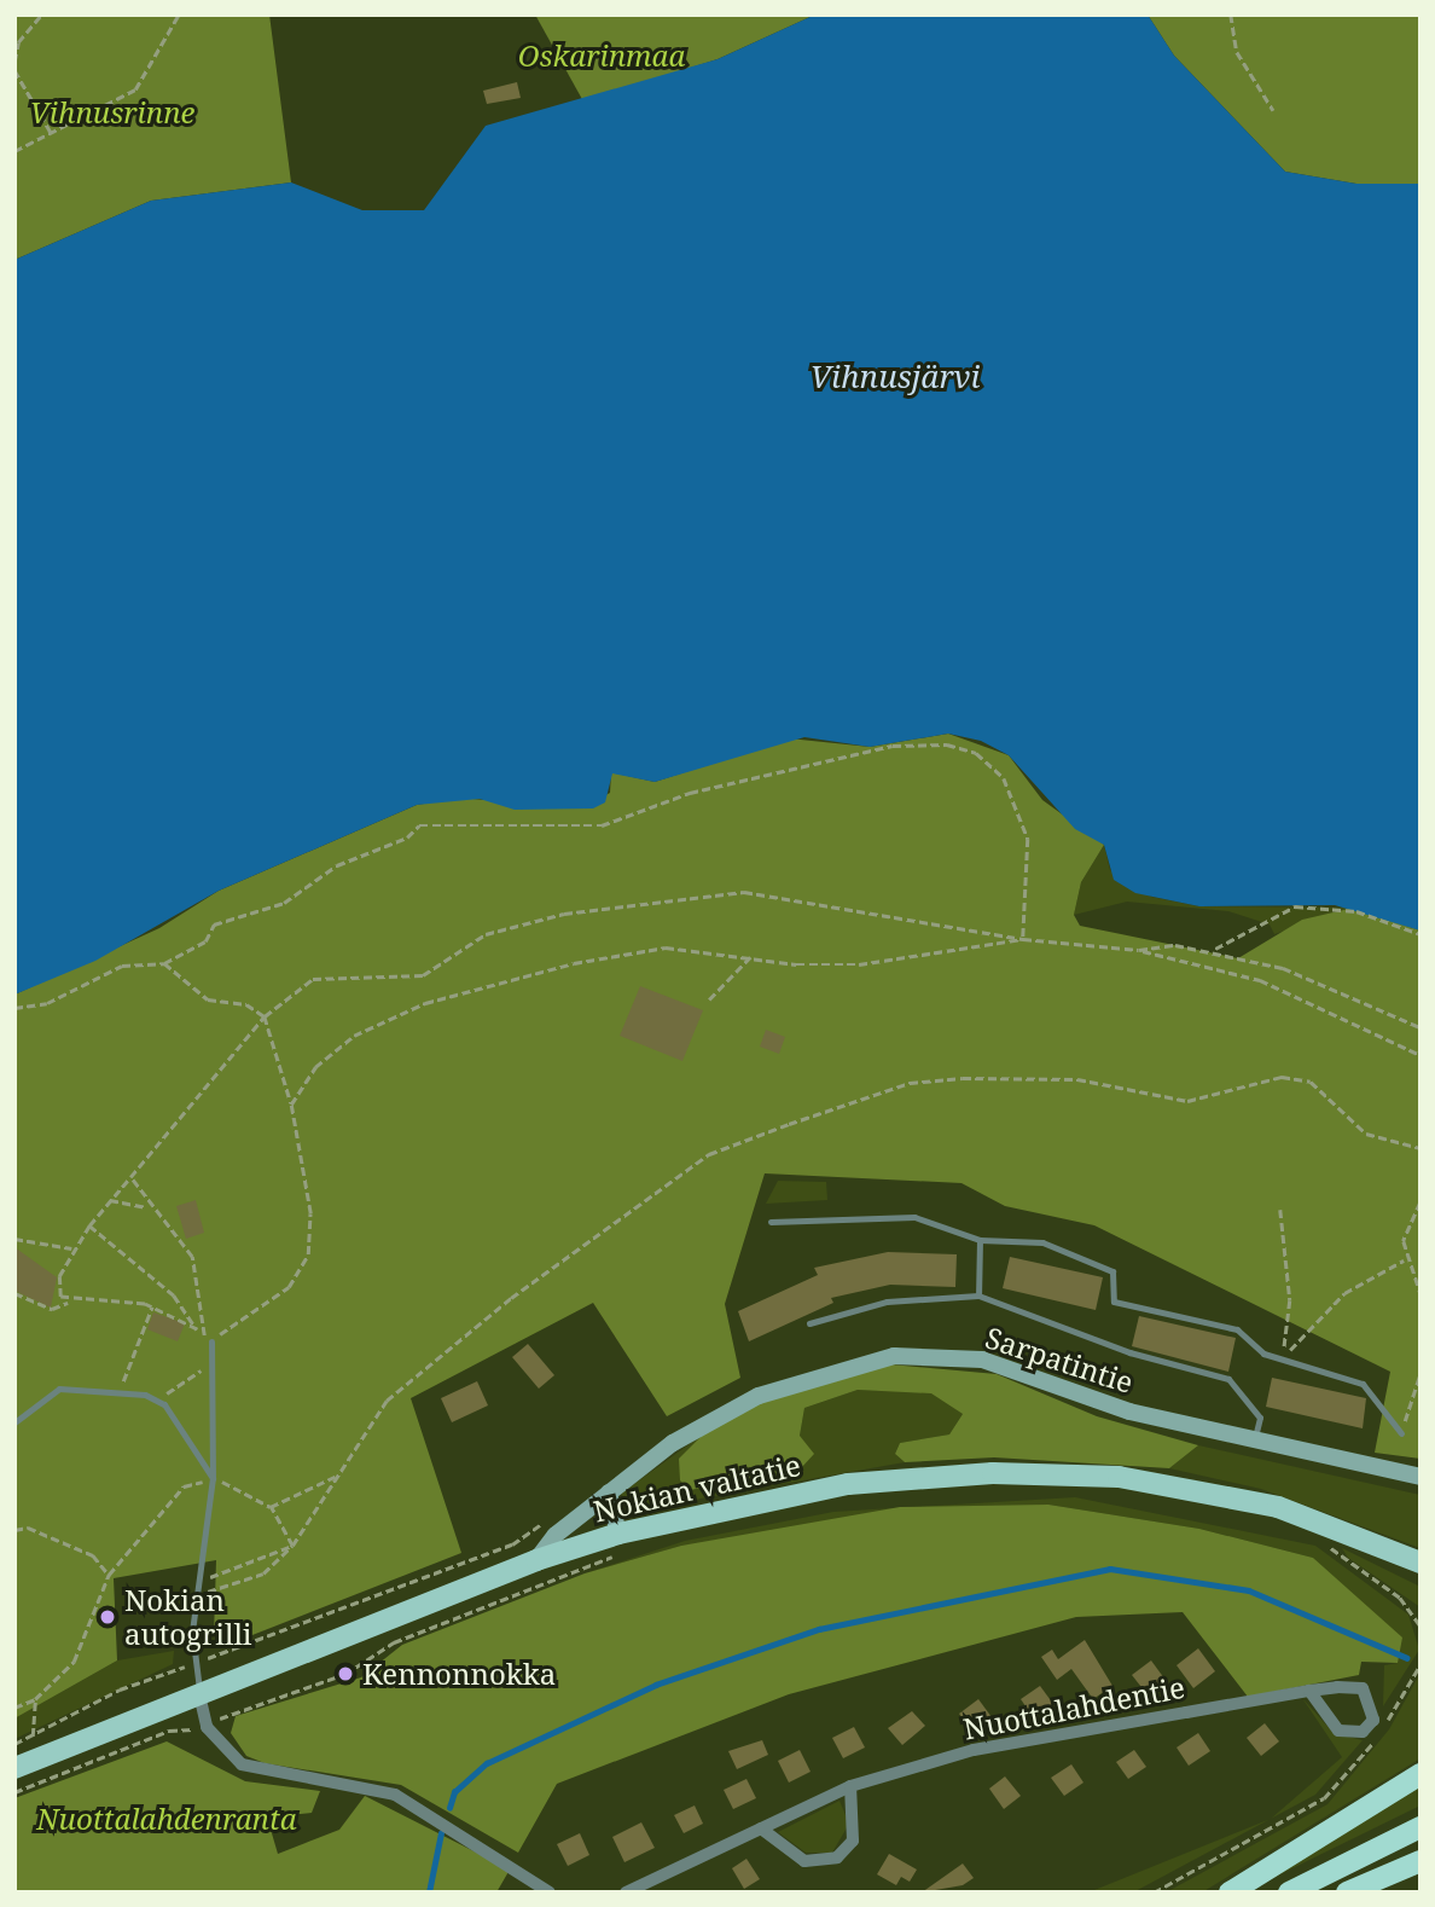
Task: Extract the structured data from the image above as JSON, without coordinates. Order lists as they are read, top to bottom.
{
  "streets": {
    "main road": ["Sarpatintie", "Nokian valtatie"],
    "street": ["Nuottalahdentie"]
  },
  "crossings": [
    ["Sarpatintie", "Nokian valtatie"]
  ],
  "water": ["Vihnusjärvi"],
  "parks": ["Oskarinmaa", "Vihnusrinne", "Nuottalahdenranta"],
  "places": ["Nokian autogrilli", "Kennonnokka"]
}
